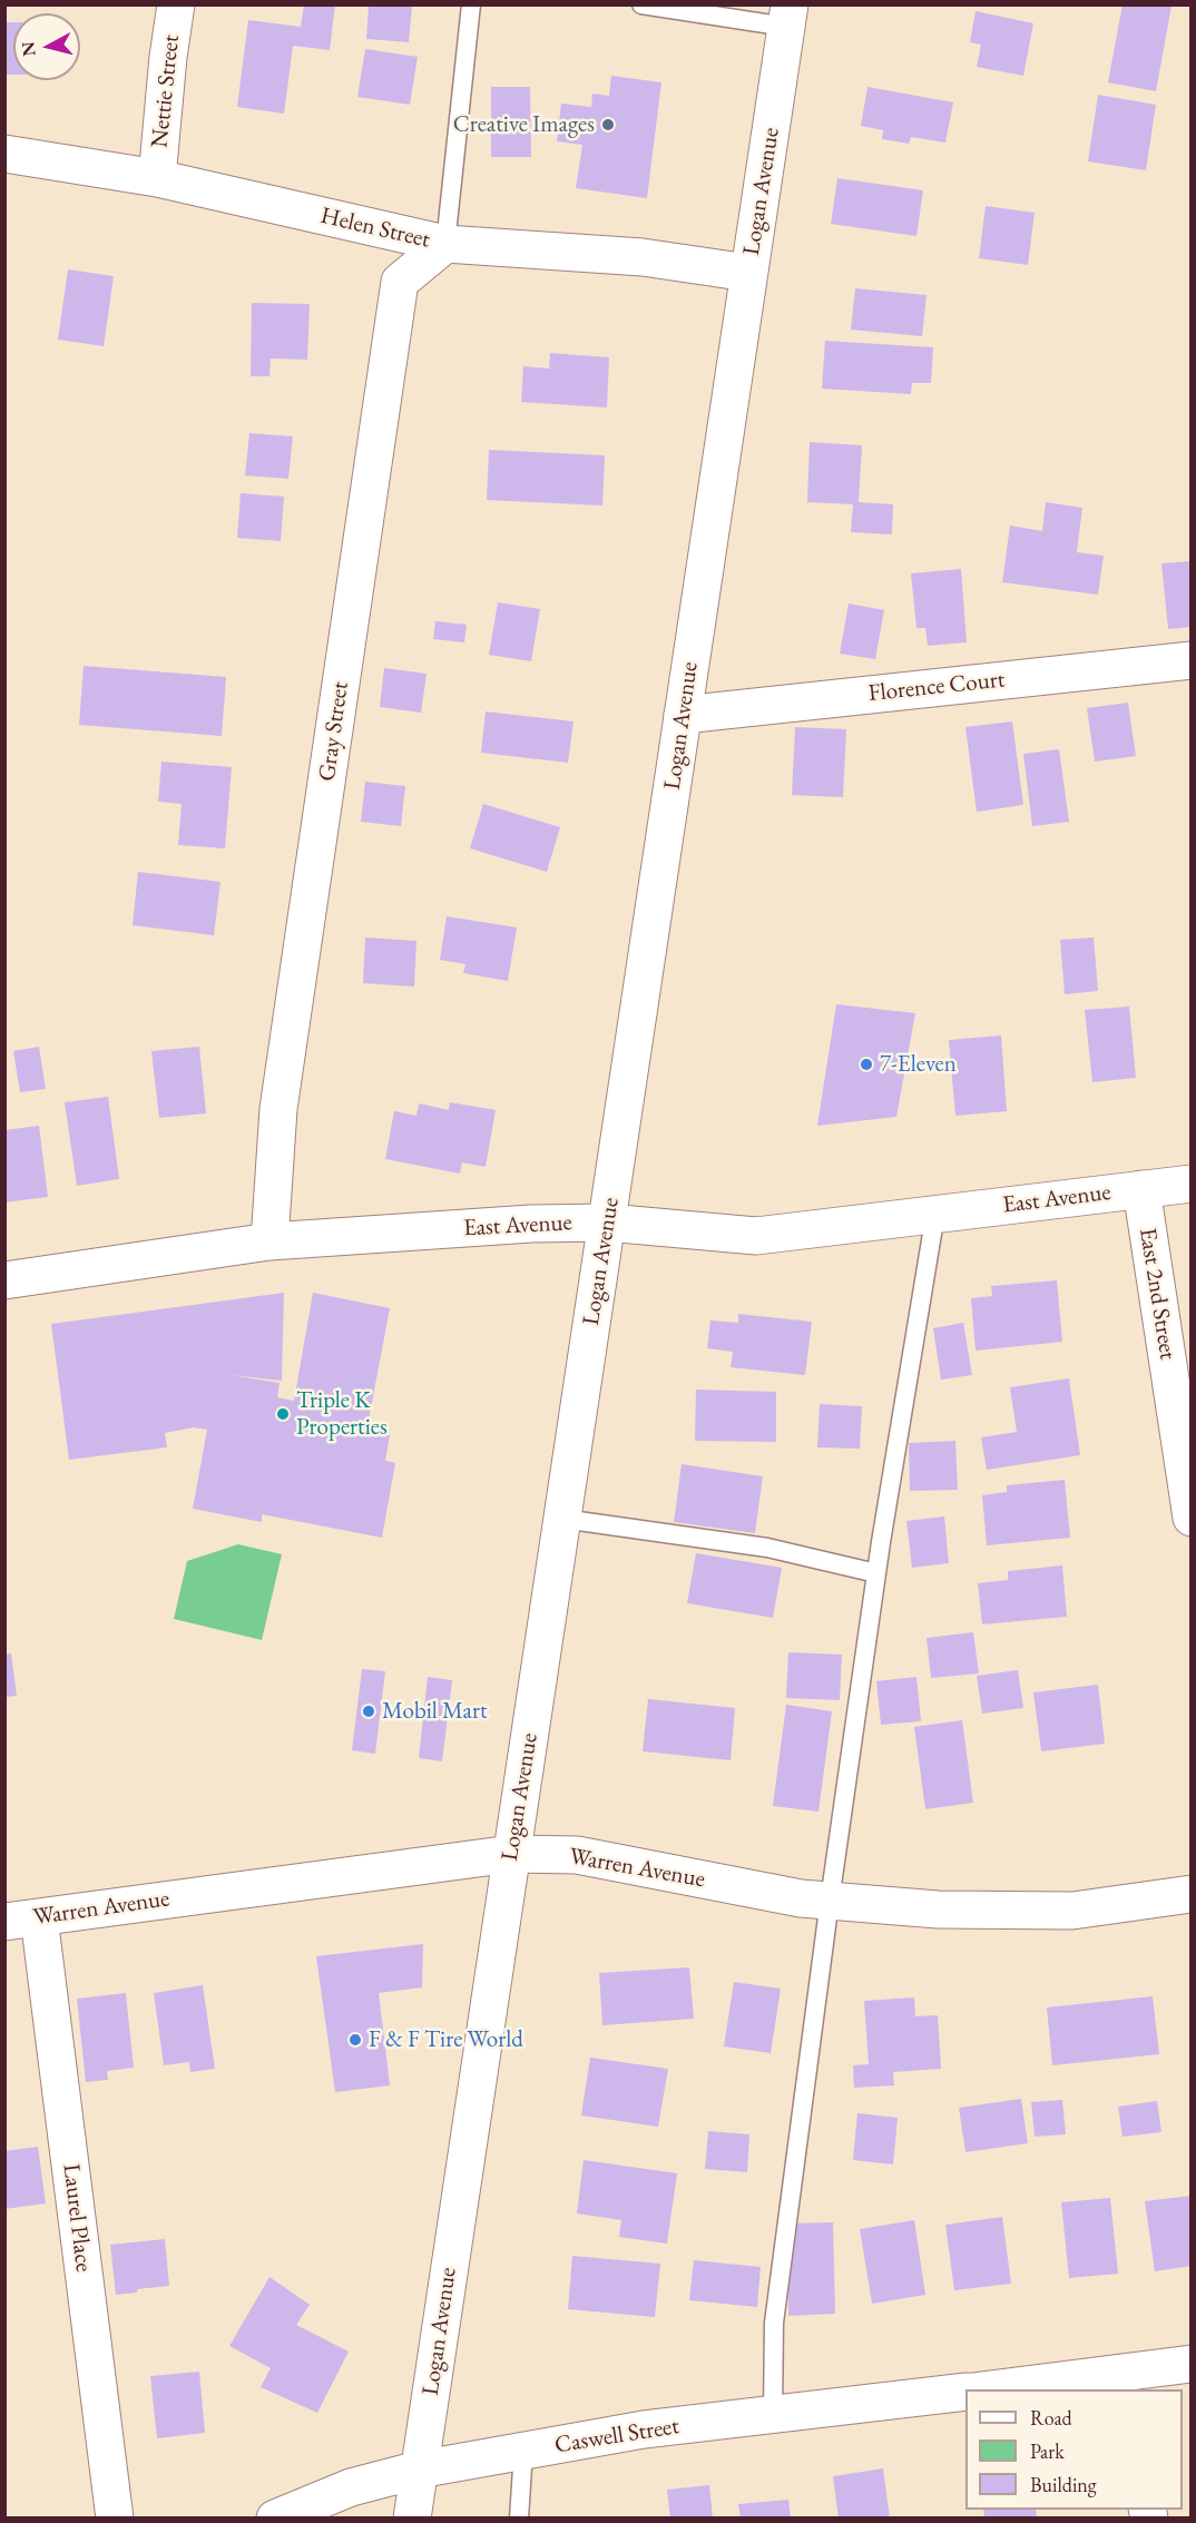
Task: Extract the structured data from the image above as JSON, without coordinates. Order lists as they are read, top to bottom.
{
  "streets": {
    "street": [
      "Nettie Street",
      "Logan Avenue",
      "Helen Street",
      "Florence Court",
      "Gray Street",
      "East Avenue",
      "East 2nd Street",
      "Warren Avenue",
      "Laurel Place",
      "Caswell Street"
    ]
  },
  "crossings": [
    ["Nettie Street", "Helen Street"],
    ["Logan Avenue", "Helen Street"],
    ["Logan Avenue", "Florence Court"],
    ["Logan Avenue", "East Avenue"],
    ["Logan Avenue", "Warren Avenue"],
    ["Logan Avenue", "Caswell Street"],
    ["Helen Street", "Gray Street"],
    ["Gray Street", "East Avenue"],
    ["East Avenue", "East 2nd Street"],
    ["Warren Avenue", "Laurel Place"]
  ],
  "places": [
    "Creative Images",
    "7-Eleven",
    "Triple K Properties",
    "Mobil Mart",
    "F & F Tire World"
  ],
  "legend": ["Road", "Park", "Building"],
  "north": "left"
}
